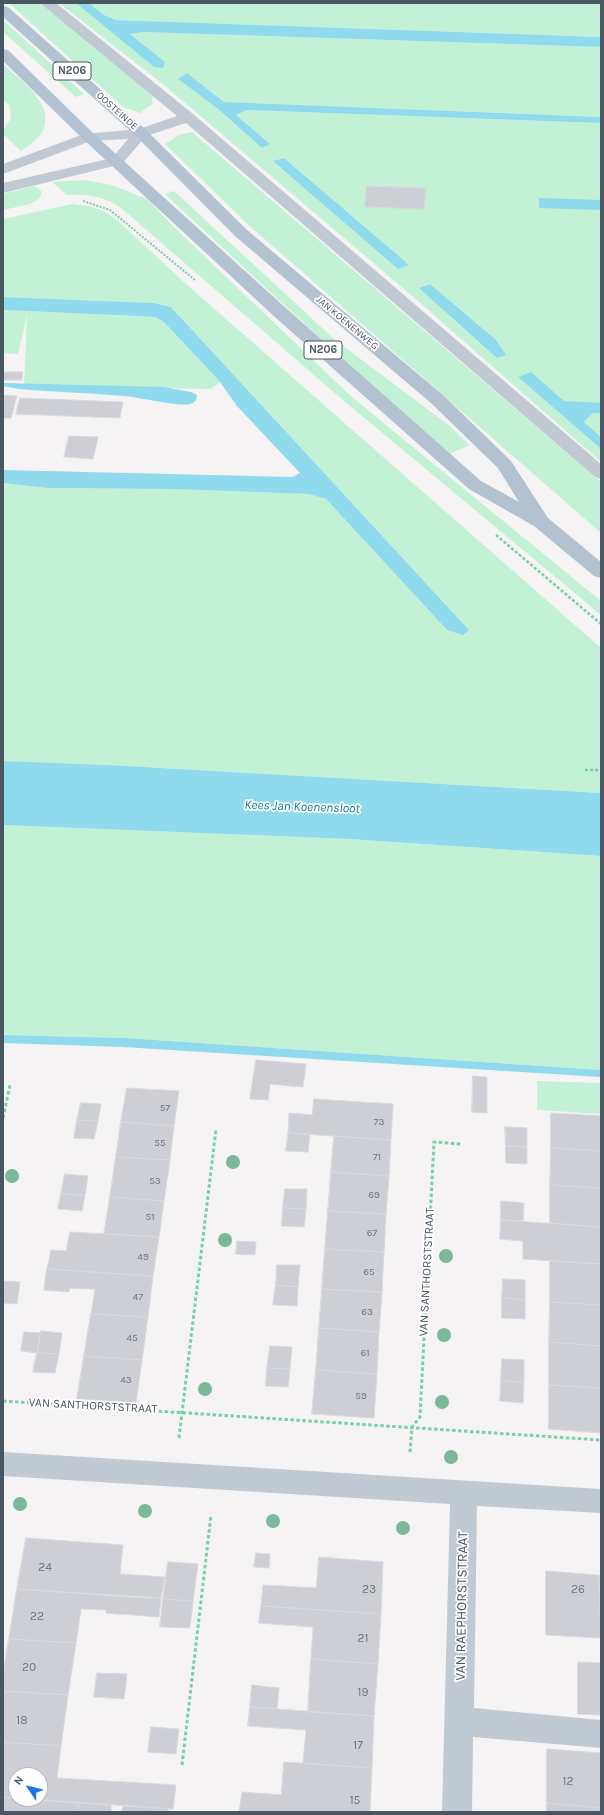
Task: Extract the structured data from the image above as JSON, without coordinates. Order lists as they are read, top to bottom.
{
  "streets": {
    "main road": ["N206", "OOSTEINDE", "JAN KOENENWEG"],
    "street": ["VAN RAEPHORSTSTRAAT"],
    "path": ["VAN SANTHORSTSTRAAT"]
  },
  "crossings": [
    ["N206", "JAN KOENENWEG"],
    ["OOSTEINDE", "JAN KOENENWEG"]
  ],
  "water": ["Kees Jan Koenensloot"],
  "house_numbers": [
    "57",
    "73",
    "55",
    "71",
    "53",
    "69",
    "51",
    "67",
    "49",
    "65",
    "47",
    "63",
    "45",
    "61",
    "43",
    "59",
    "24",
    "23",
    "26",
    "22",
    "21",
    "20",
    "19",
    "18",
    "17",
    "12",
    "15"
  ],
  "north": "top left"
}
